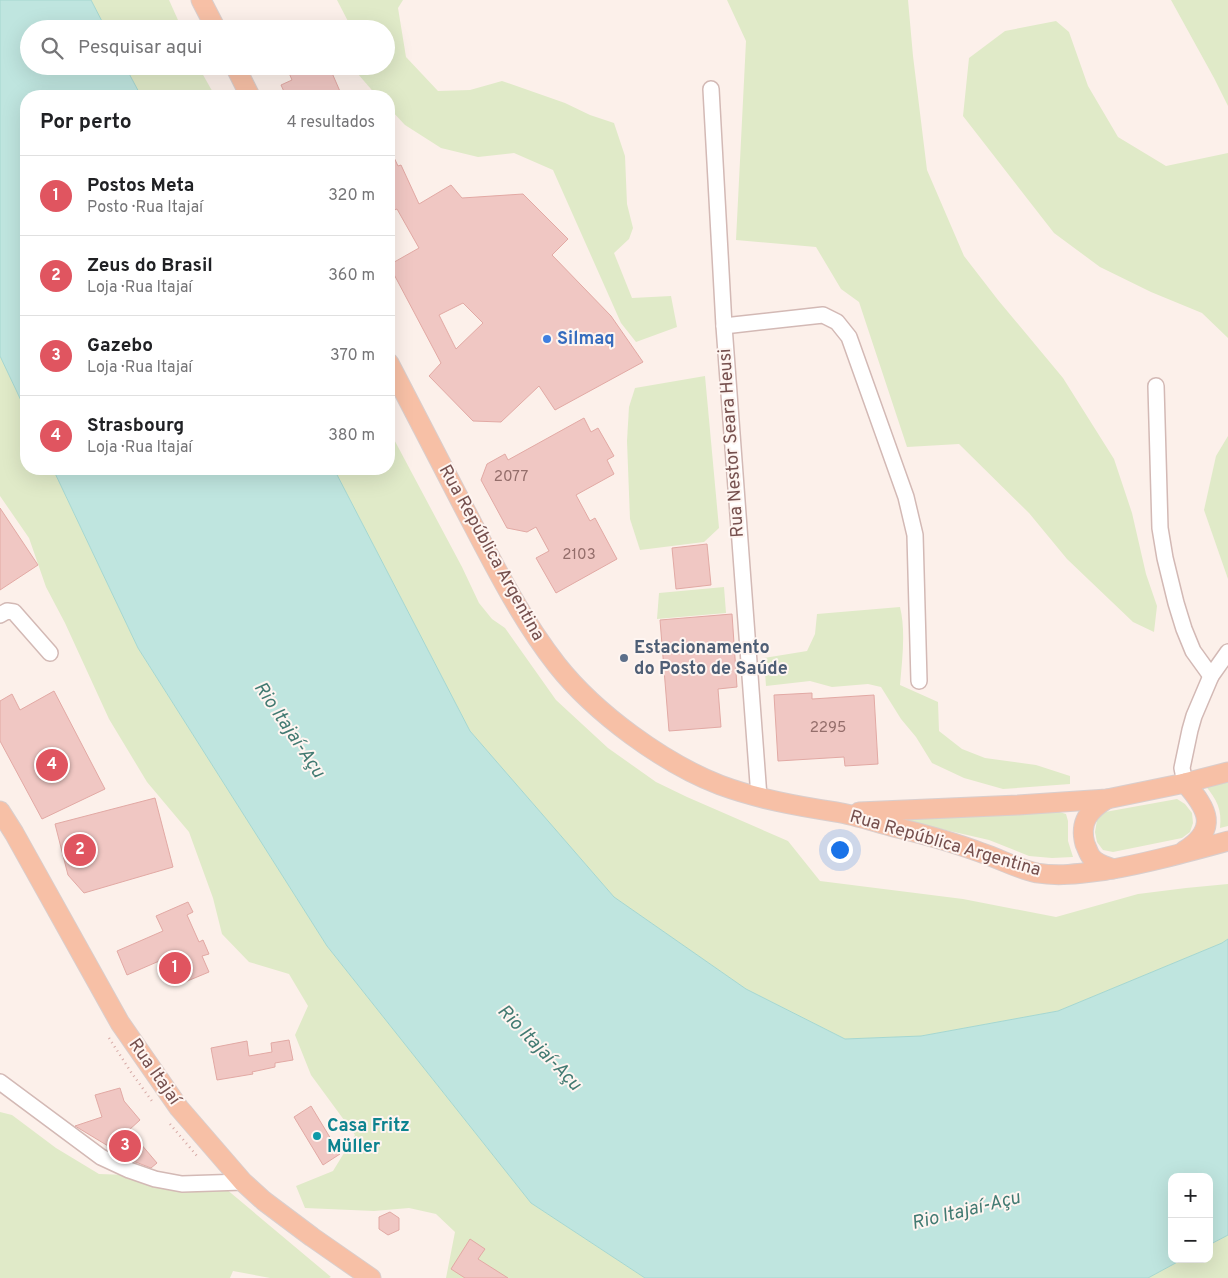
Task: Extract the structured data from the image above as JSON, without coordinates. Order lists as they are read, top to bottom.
{
  "streets": {
    "main road": ["Rua República Argentina", "Rua Itajaí"],
    "street": ["Rua Nestor Seara Heusi"]
  },
  "crossings": [
    ["Rua Nestor Seara Heusi", "Rua República Argentina"]
  ],
  "water": ["Rio Itajaí-Açu"],
  "places": ["Silmaq", "Estacionamento do Posto de Saúde", "Casa Fritz Müller"],
  "house_numbers": ["2077", "2103", "2295"],
  "page": {
    "search": "Pesquisar aqui",
    "heading": ["Por perto", "4 resultados"],
    "list": [
      {
        "mark": "1",
        "name": "Postos Meta",
        "note": "Posto · Rua Itajaí",
        "value": "320 m"
      },
      {
        "mark": "2",
        "name": "Zeus do Brasil",
        "note": "Loja · Rua Itajaí",
        "value": "360 m"
      },
      {
        "mark": "3",
        "name": "Gazebo",
        "note": "Loja · Rua Itajaí",
        "value": "370 m"
      },
      {
        "mark": "4",
        "name": "Strasbourg",
        "note": "Loja · Rua Itajaí",
        "value": "380 m"
      }
    ],
    "pins": [
      "4",
      "2",
      "1",
      "3"
    ],
    "map_buttons": ["+", "−"]
  }
}
